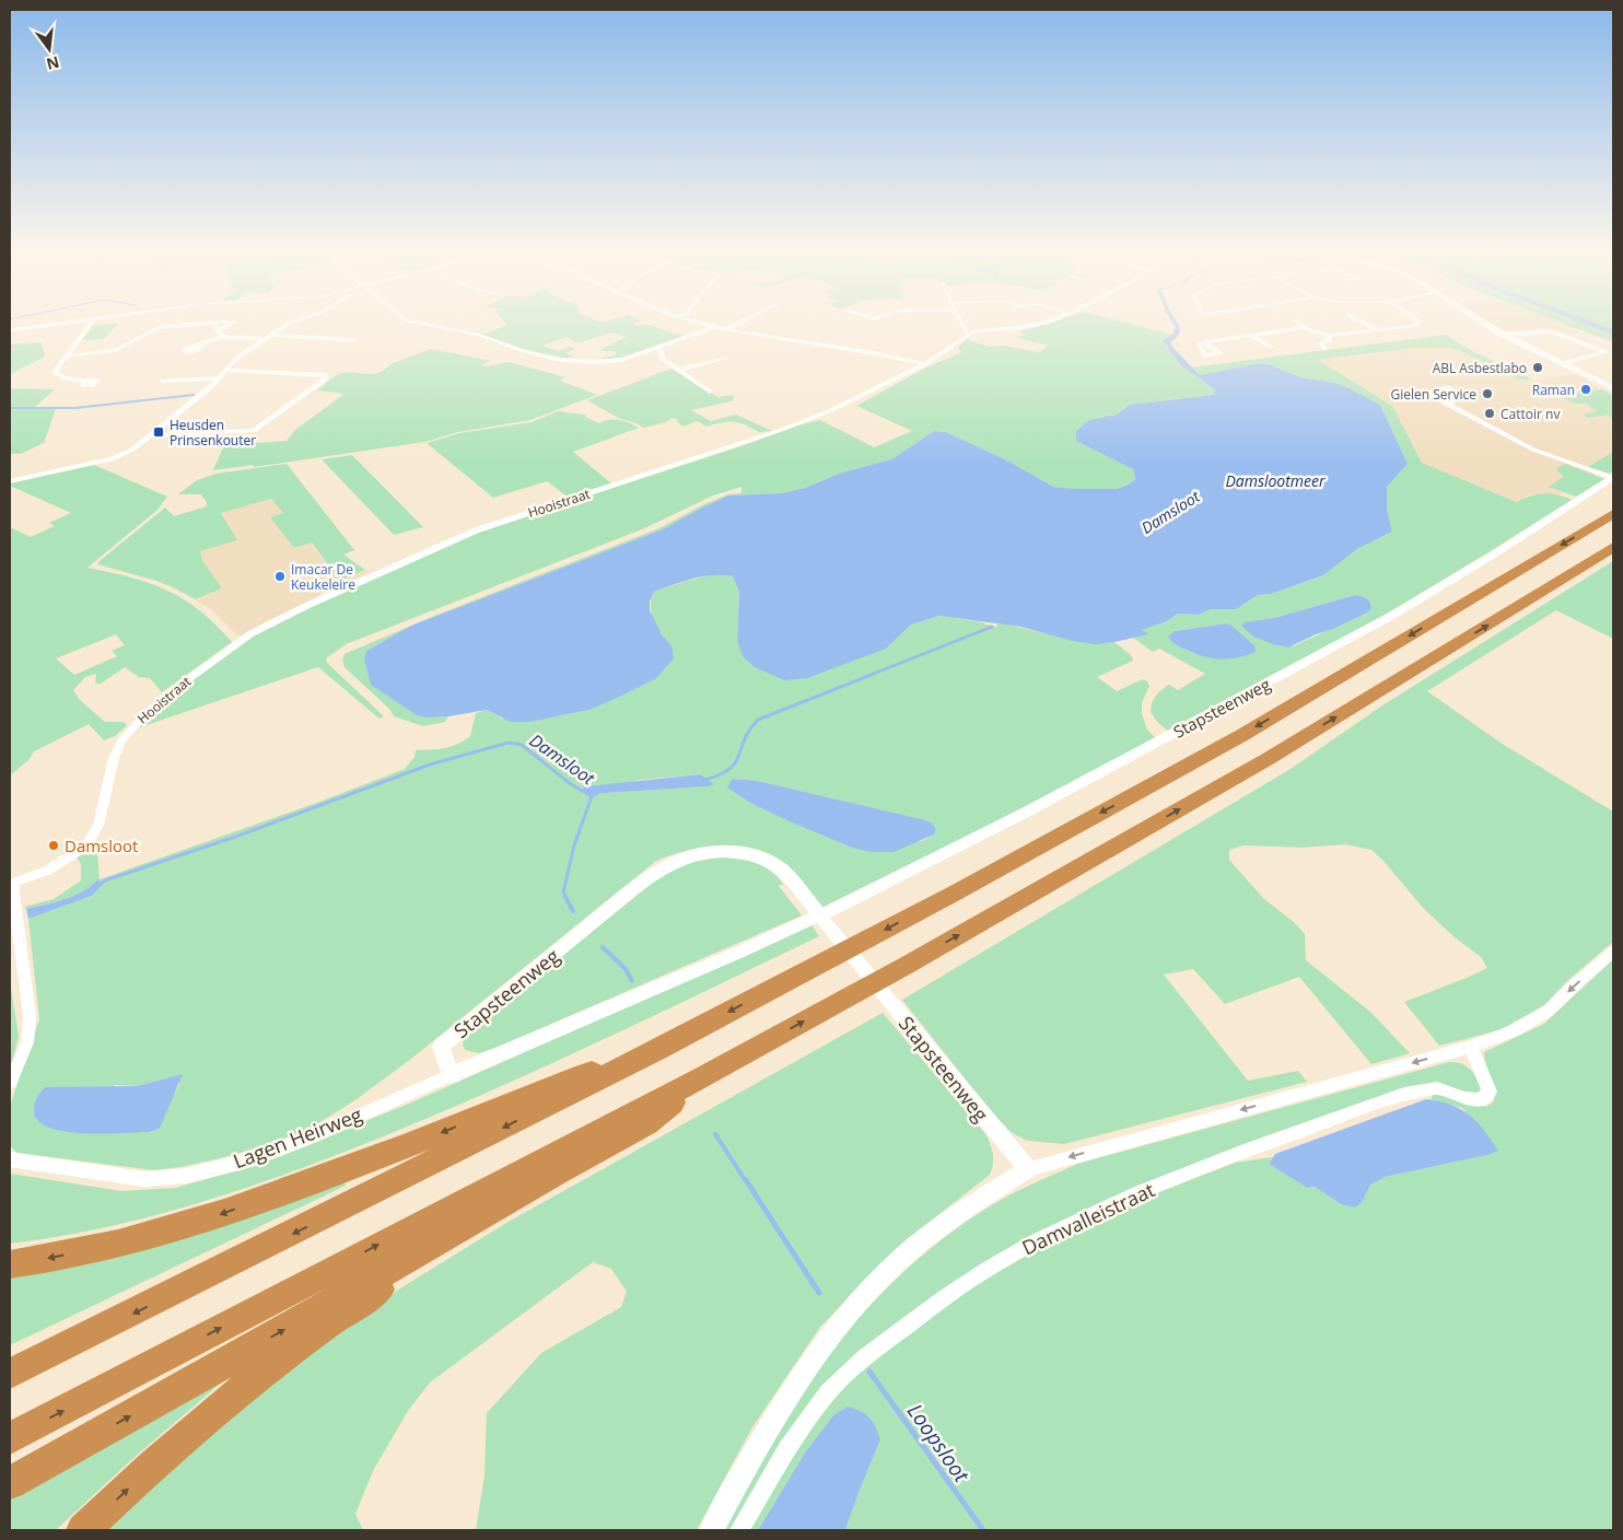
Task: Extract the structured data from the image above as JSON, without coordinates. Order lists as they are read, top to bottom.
{
  "streets": {
    "street": [
      "Hooistraat",
      "Stapsteenweg",
      "Lagen Heirweg",
      "Damvalleistraat"
    ]
  },
  "crossings": [
    ["Stapsteenweg", "Lagen Heirweg"]
  ],
  "water": ["Damslootmeer", "Damsloot", "Loopsloot"],
  "places": {
    "other": [
      "ABL Asbestlabo",
      "Raman",
      "Gielen Service",
      "Cattoir nv",
      "Imacar De Keukeleire",
      "Damsloot"
    ],
    "transit": ["Heusden Prinsenkouter"]
  },
  "north": "bottom"
}
